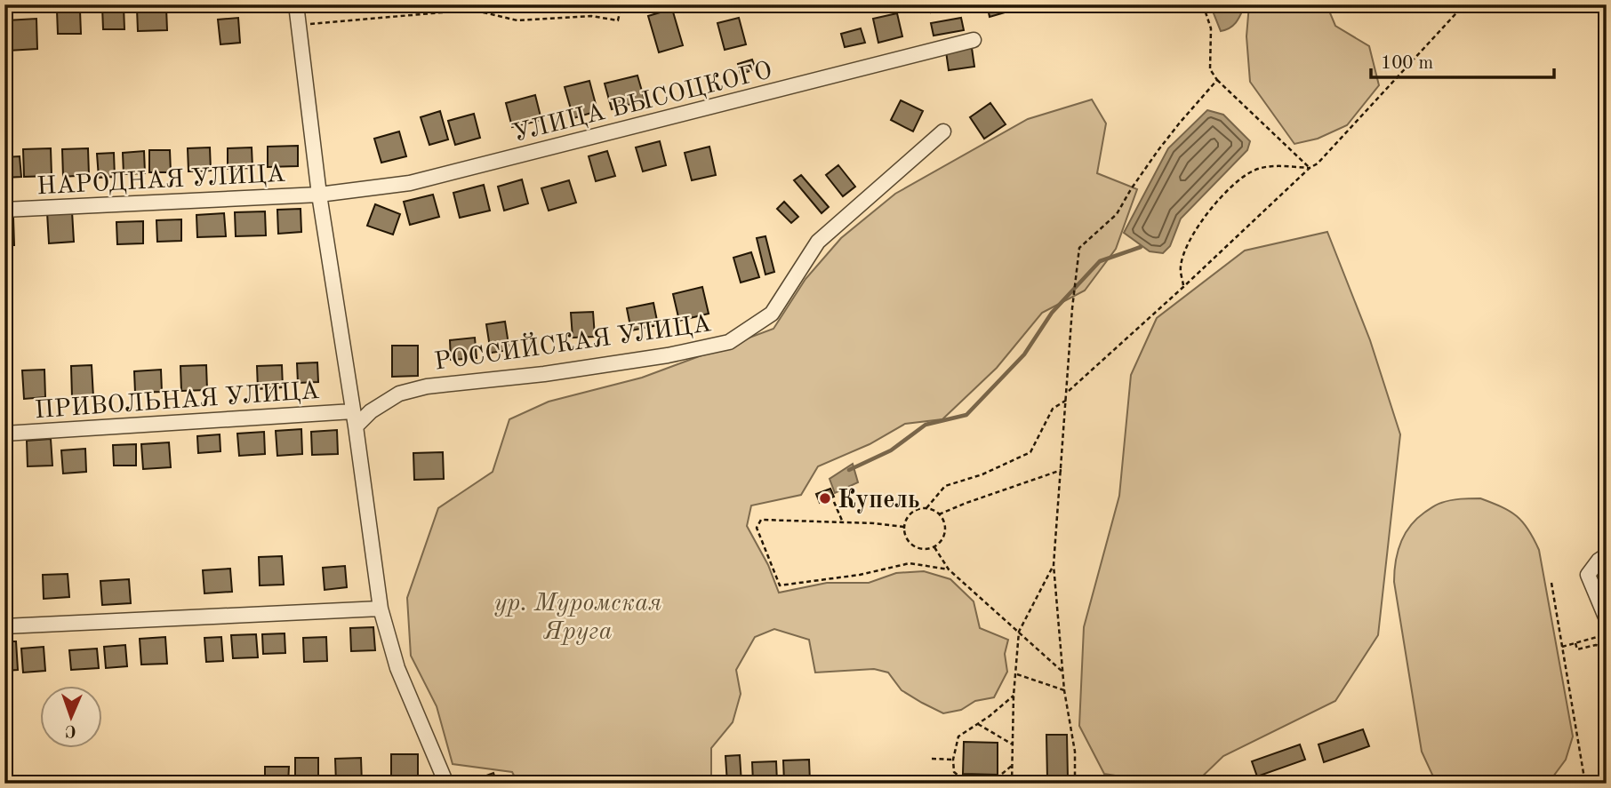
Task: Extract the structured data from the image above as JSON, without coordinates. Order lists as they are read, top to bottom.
{
  "streets": {
    "street": [
      "УЛИЦА ВЫСОЦКОГО",
      "НАРОДНАЯ УЛИЦА",
      "РОССИЙСКАЯ УЛИЦА",
      "ПРИВОЛЬНАЯ УЛИЦА"
    ]
  },
  "crossings": [
    ["УЛИЦА ВЫСОЦКОГО", "НАРОДНАЯ УЛИЦА"]
  ],
  "parks": ["ур. Муромская Яруга"],
  "places": ["Купель"],
  "scale_bar": "100 m",
  "north": "bottom"
}
